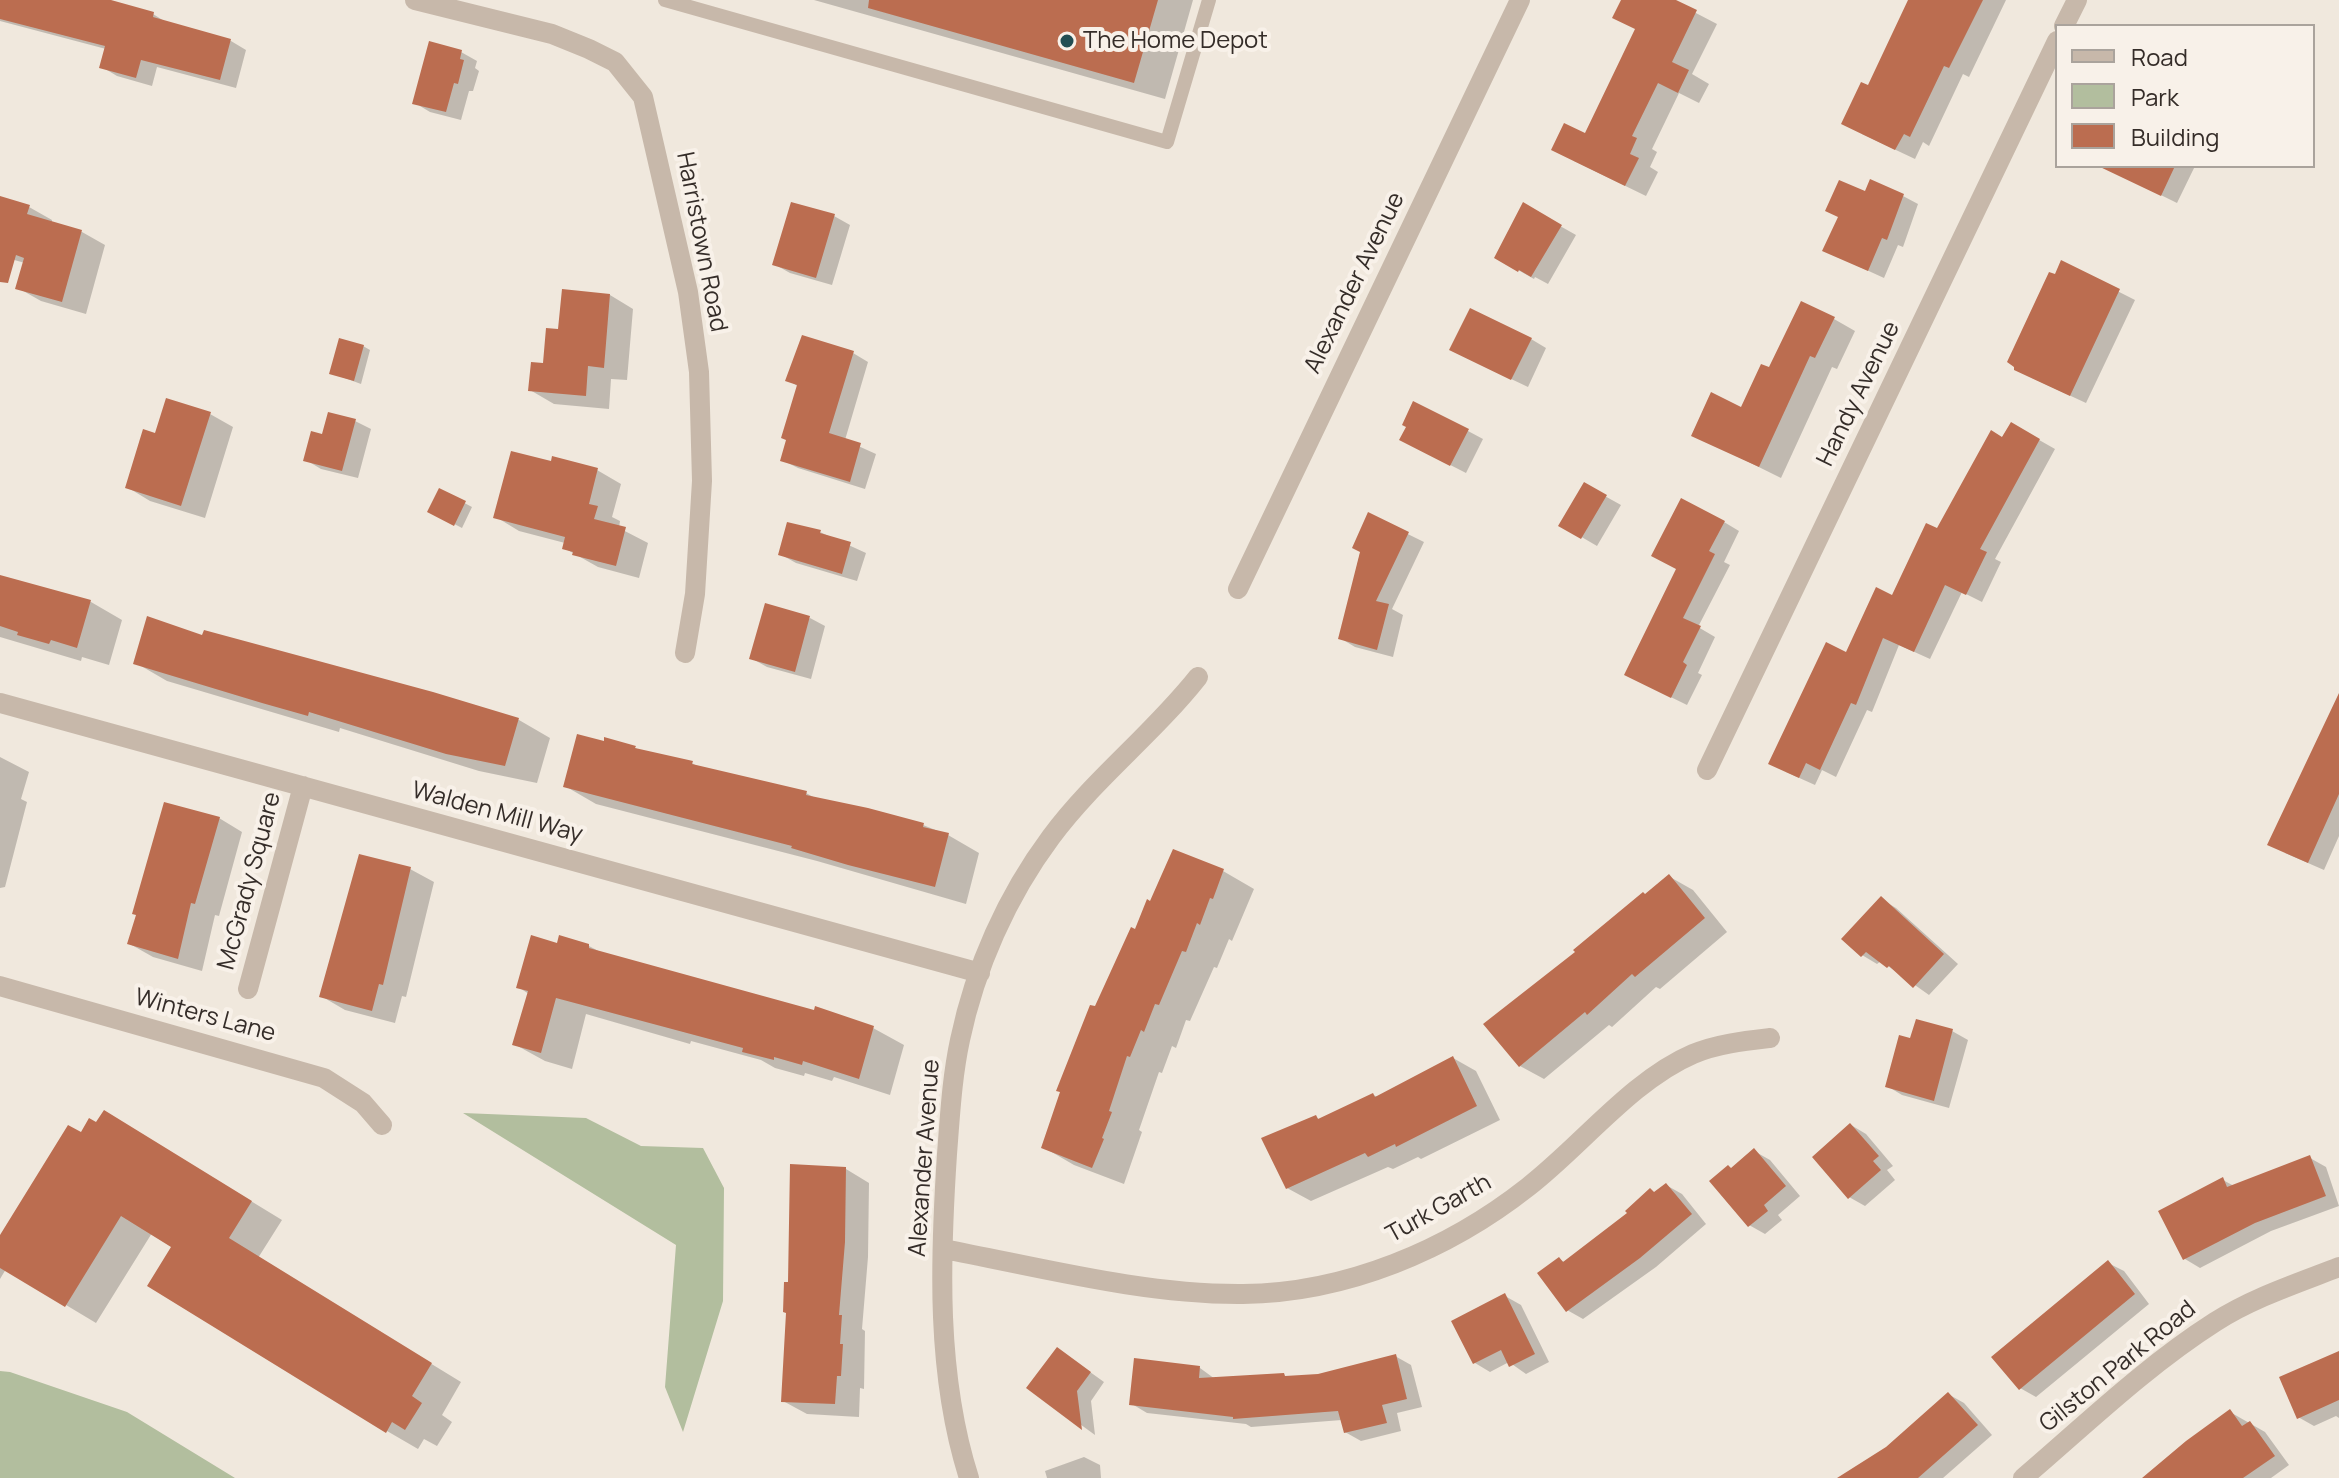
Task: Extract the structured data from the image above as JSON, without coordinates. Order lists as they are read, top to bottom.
{
  "streets": {
    "street": [
      "Harristown Road",
      "Alexander Avenue",
      "Handy Avenue",
      "Walden Mill Way",
      "McGrady Square",
      "Winters Lane",
      "Turk Garth",
      "Gilston Park Road"
    ]
  },
  "crossings": [
    ["Alexander Avenue", "Walden Mill Way"],
    ["Alexander Avenue", "Turk Garth"],
    ["Walden Mill Way", "McGrady Square"]
  ],
  "places": ["The Home Depot"],
  "legend": ["Road", "Park", "Building"]
}
